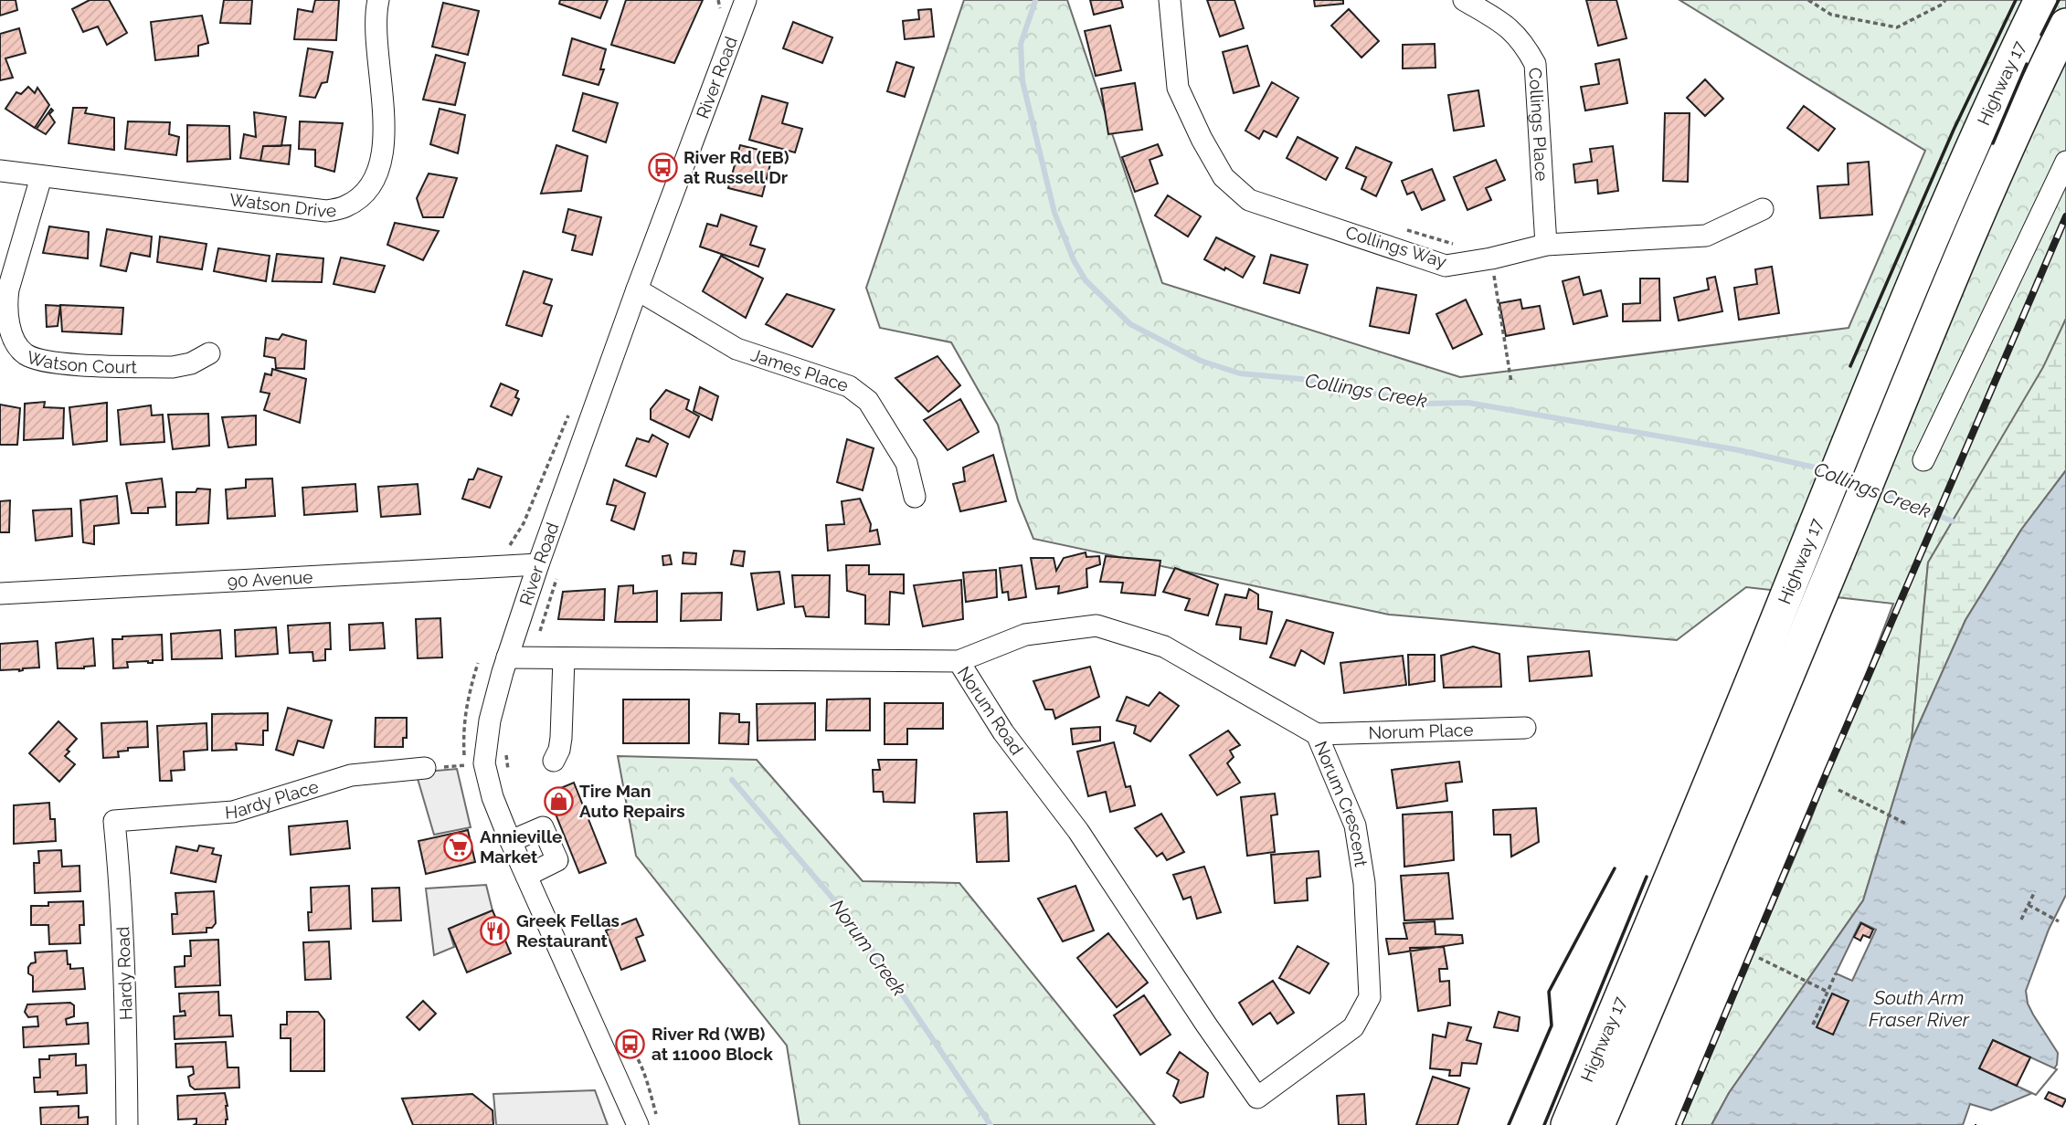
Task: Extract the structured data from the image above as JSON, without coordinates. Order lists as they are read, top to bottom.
{
  "streets": {
    "highway": ["Highway 17"],
    "street": [
      "River Road",
      "Collings Place",
      "Watson Drive",
      "Collings Way",
      "Watson Court",
      "James Place",
      "90 Avenue",
      "Norum Road",
      "Norum Place",
      "Hardy Place",
      "Norum Crescent",
      "Hardy Road"
    ]
  },
  "crossings": [
    ["River Road", "James Place"],
    ["River Road", "90 Avenue"],
    ["River Road", "Norum Road"],
    ["Collings Place", "Collings Way"],
    ["Watson Drive", "Watson Court"],
    ["Norum Road", "Norum Crescent"],
    ["Norum Place", "Norum Crescent"],
    ["Hardy Place", "Hardy Road"]
  ],
  "water": ["Collings Creek", "Norum Creek", "South Arm Fraser River"],
  "places": {
    "bus stop": ["River Rd (EB) at Russell Dr", "River Rd (WB) at 11000 Block"],
    "shop": ["Tire Man Auto Repairs"],
    "supermarket": ["Annieville Market"],
    "restaurant": ["Greek Fellas Restaurant"]
  }
}
